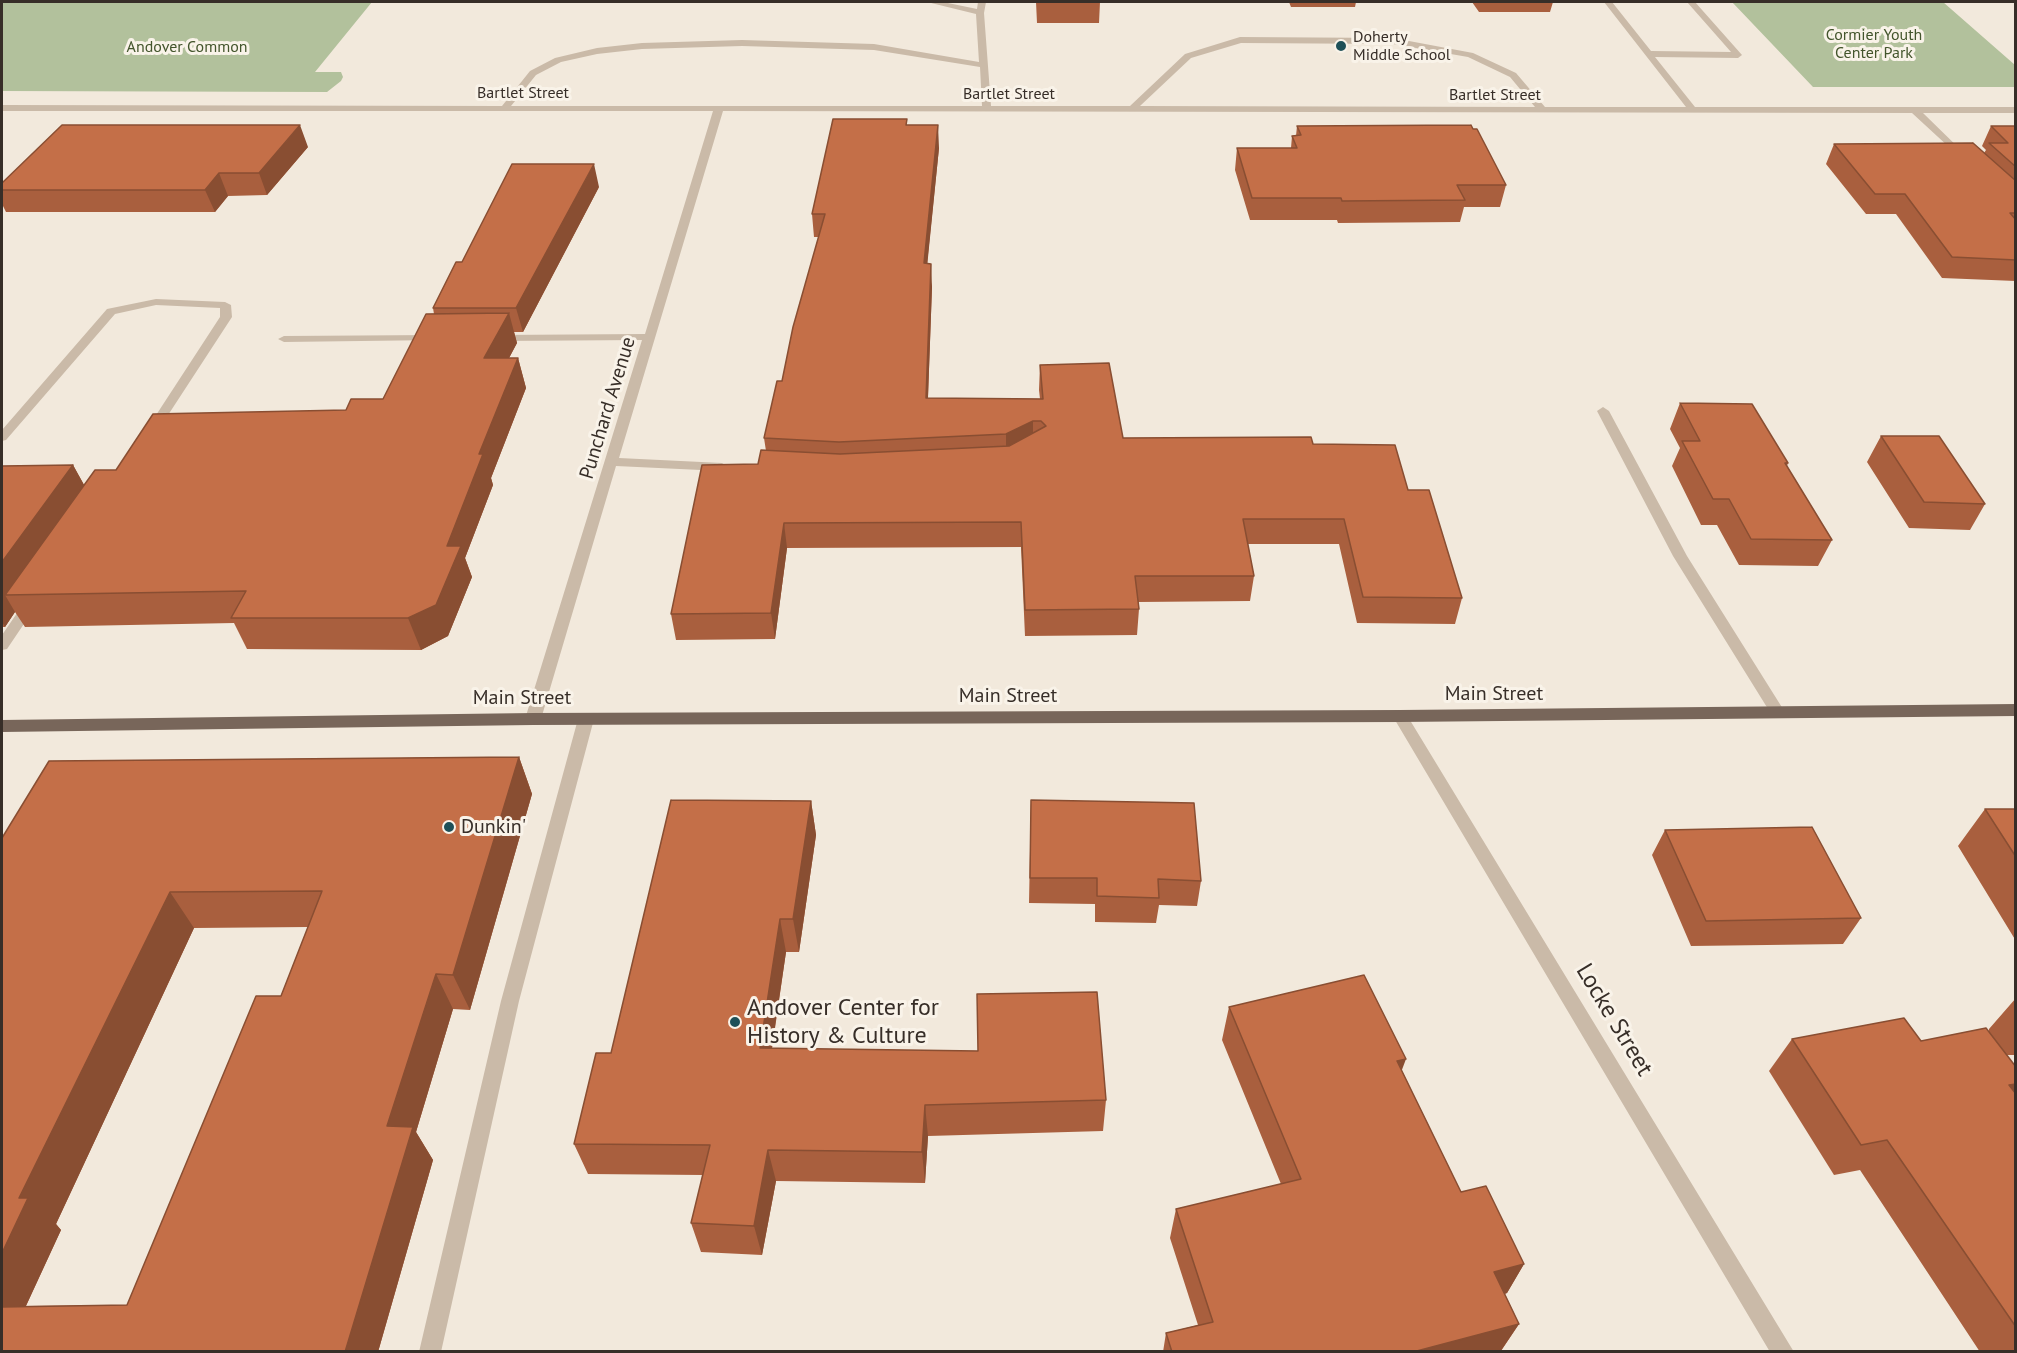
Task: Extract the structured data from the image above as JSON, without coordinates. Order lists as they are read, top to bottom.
{
  "streets": {
    "main road": ["Main Street"],
    "street": ["Bartlet Street", "Punchard Avenue", "Locke Street"]
  },
  "crossings": [
    ["Bartlet Street", "Punchard Avenue"],
    ["Punchard Avenue", "Main Street"],
    ["Main Street", "Locke Street"]
  ],
  "parks": ["Cormier Youth Center Park", "Andover Common"],
  "places": ["Doherty Middle School", "Dunkin'", "Andover Center for History & Culture"]
}
